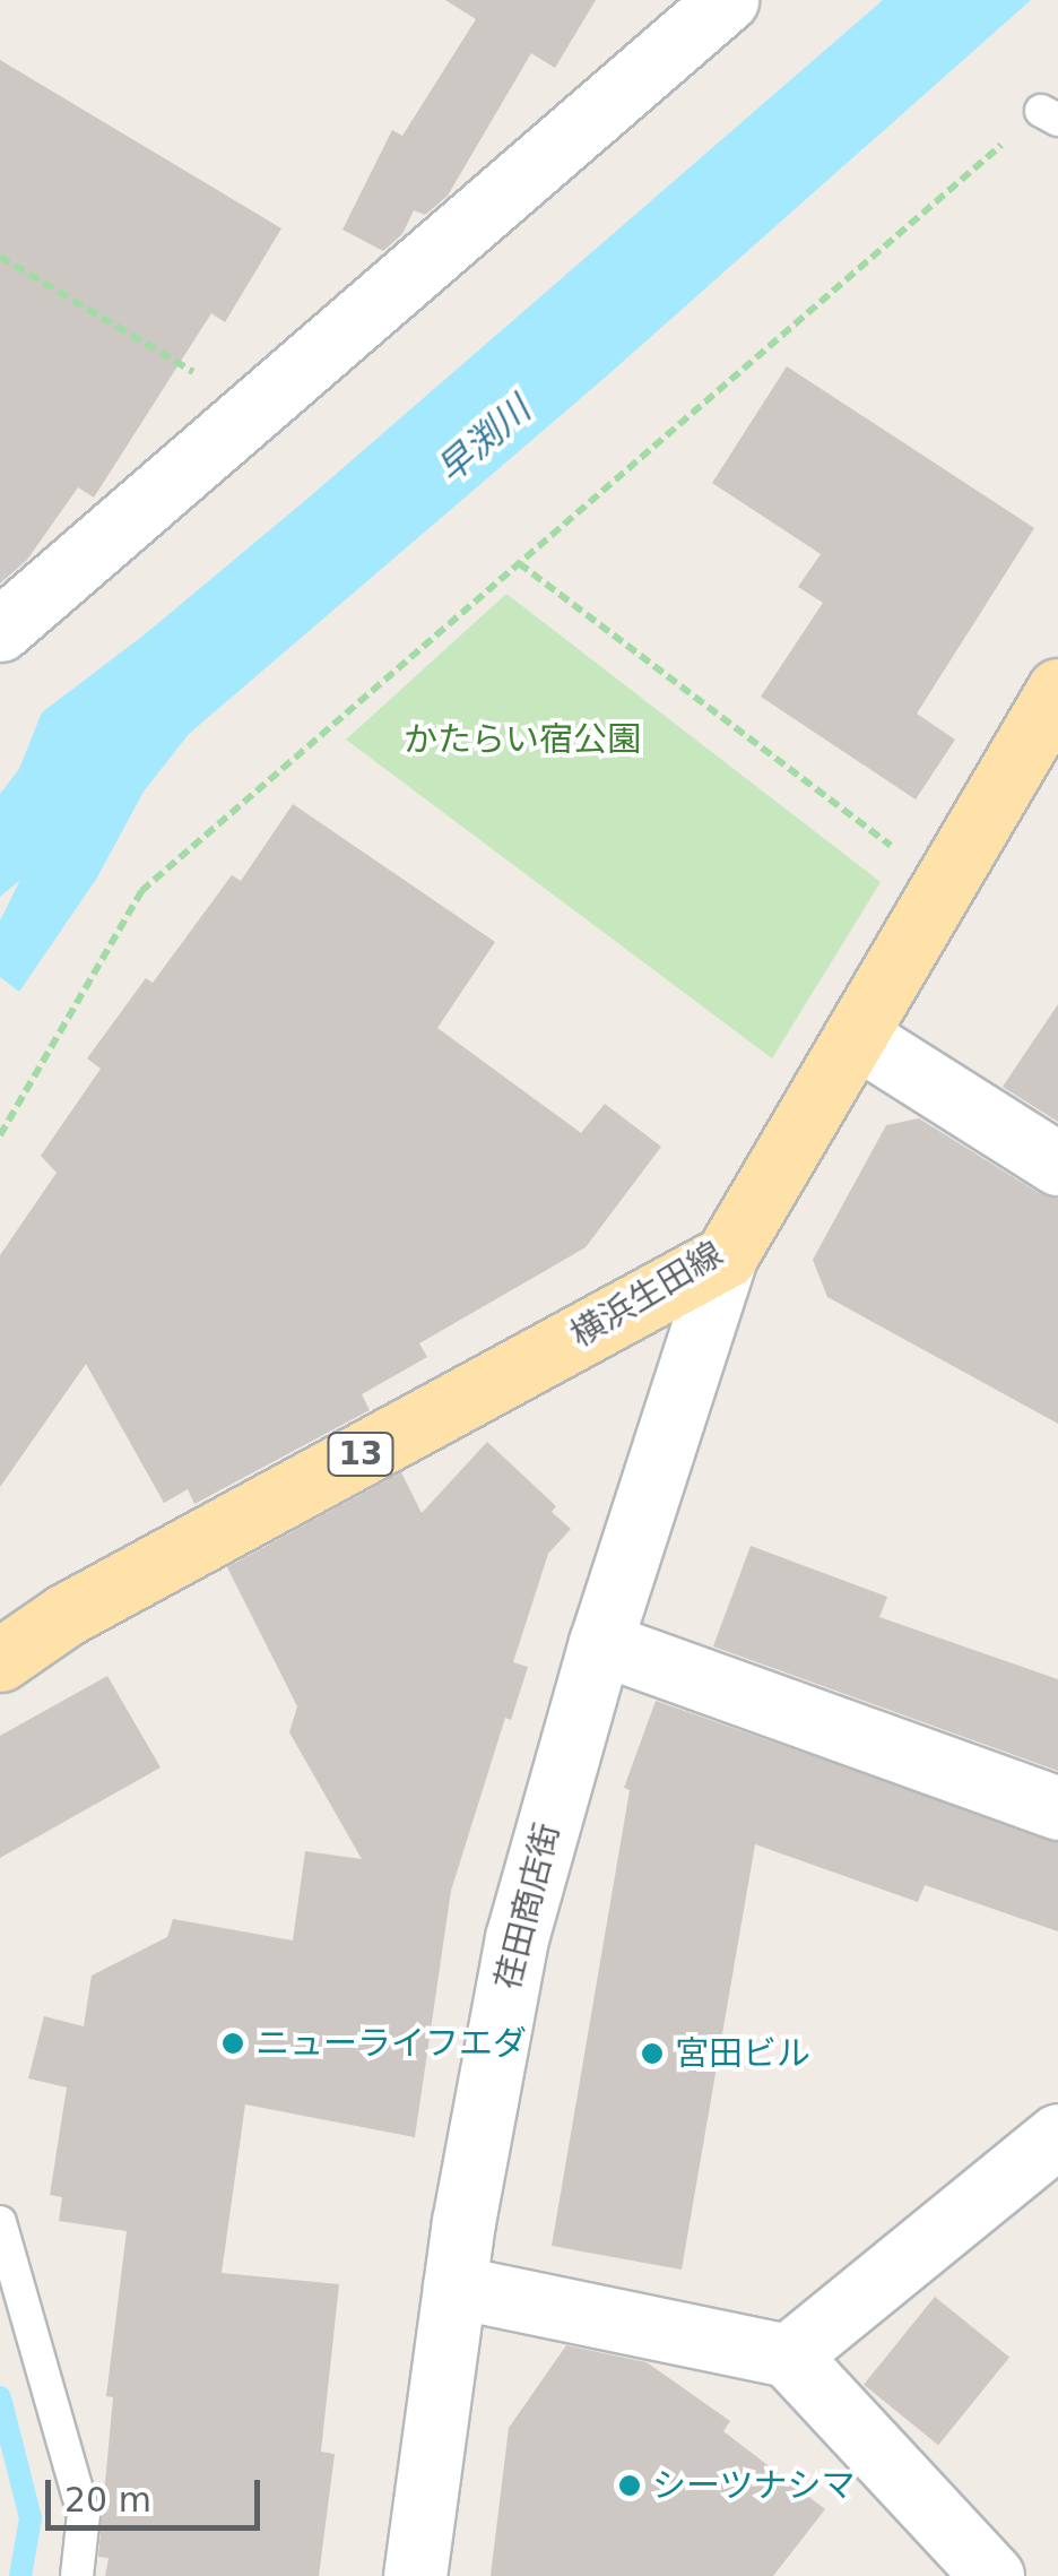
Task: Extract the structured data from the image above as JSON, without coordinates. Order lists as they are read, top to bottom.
{
  "streets": {
    "main road": ["横浜生田線", "13"],
    "street": ["荏田商店街"]
  },
  "crossings": [
    ["横浜生田線", "荏田商店街"]
  ],
  "water": ["早渕川"],
  "parks": ["かたらい宿公園"],
  "places": ["ニューライフエダ", "宮田ビル", "シーツナシマ"],
  "scale_bar": "20 m"
}
